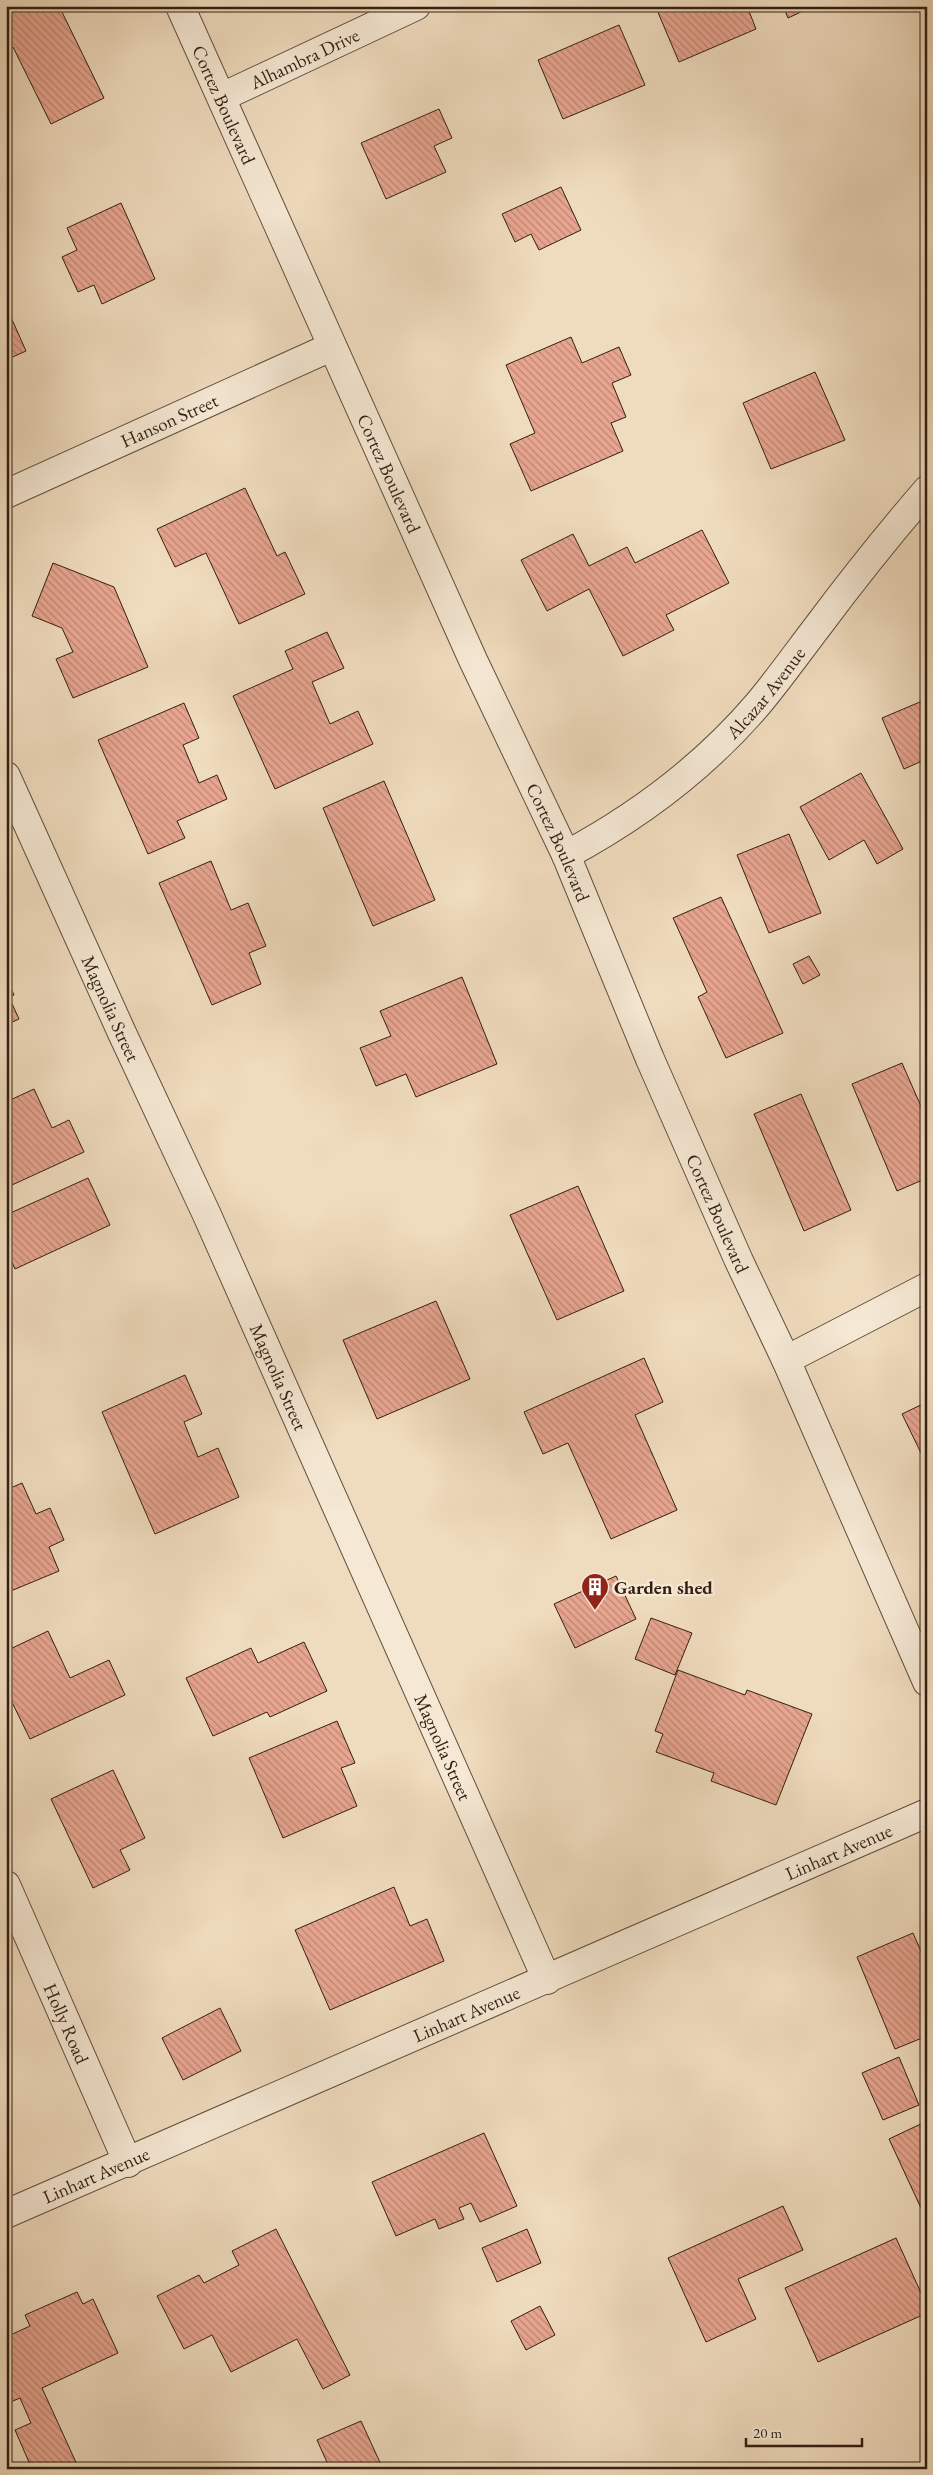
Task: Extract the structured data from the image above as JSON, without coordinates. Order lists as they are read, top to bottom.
{
  "streets": {
    "street": [
      "Alhambra Drive",
      "Cortez Boulevard",
      "Hanson Street",
      "Alcazar Avenue",
      "Magnolia Street",
      "Linhart Avenue",
      "Holly Road"
    ]
  },
  "crossings": [
    ["Alhambra Drive", "Cortez Boulevard"],
    ["Cortez Boulevard", "Hanson Street"],
    ["Cortez Boulevard", "Alcazar Avenue"],
    ["Magnolia Street", "Linhart Avenue"],
    ["Linhart Avenue", "Holly Road"]
  ],
  "places": {
    "building": ["Garden shed"]
  },
  "scale_bar": "20 m"
}
